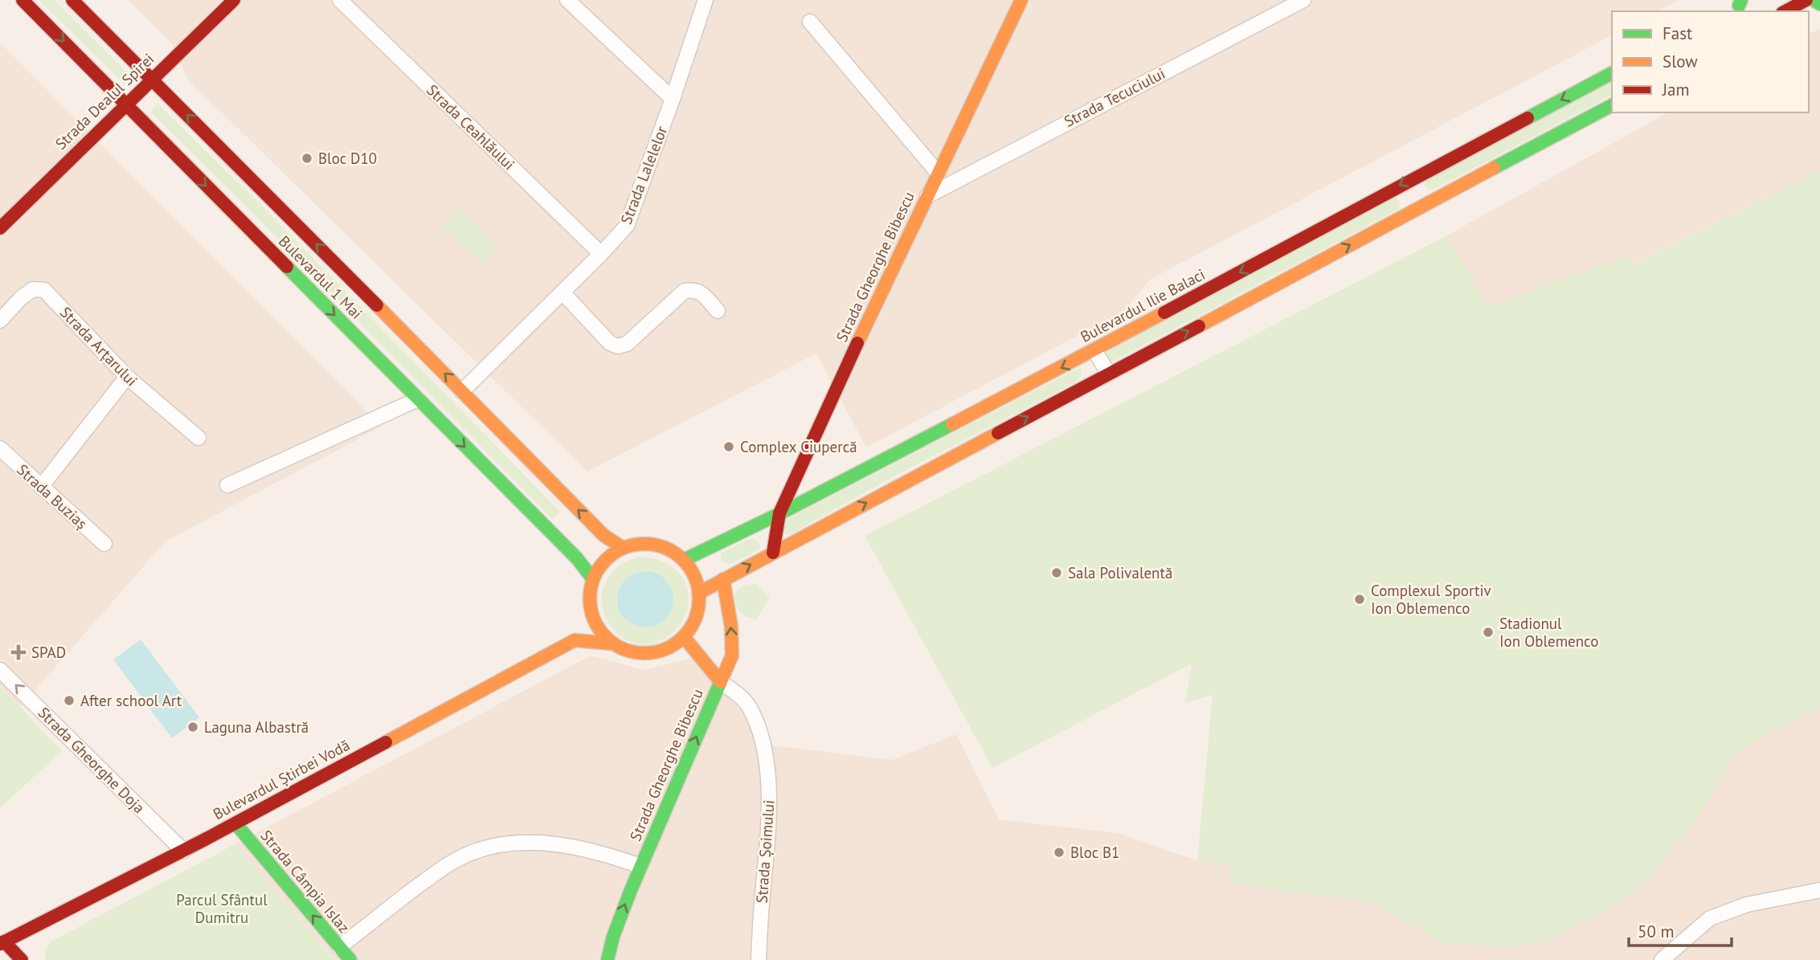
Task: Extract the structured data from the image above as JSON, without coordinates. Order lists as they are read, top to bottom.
{
  "streets": {
    "main road": [
      "Strada Dealul Spirei",
      "Strada Gheorghe Bibescu",
      "Bulevardul 1 Mai",
      "Bulevardul Ilie Balaci",
      "Bulevardul Știrbei Vodă",
      "Strada Șoimului",
      "Strada Câmpia Islaz"
    ],
    "street": [
      "Strada Tecuciului",
      "Strada Ceahlăului",
      "Strada Lalelelor",
      "Strada Arțarului",
      "Strada Buziaș",
      "Strada Gheorghe Doja"
    ]
  },
  "crossings": [
    ["Strada Tecuciului", "Strada Gheorghe Bibescu"],
    ["Strada Dealul Spirei", "Bulevardul 1 Mai"],
    ["Strada Ceahlăului", "Strada Lalelelor"],
    ["Strada Lalelelor", "Bulevardul 1 Mai"],
    ["Strada Gheorghe Bibescu", "Bulevardul Ilie Balaci"],
    ["Strada Gheorghe Bibescu", "Strada Șoimului"],
    ["Bulevardul 1 Mai", "Bulevardul Ilie Balaci"],
    ["Bulevardul 1 Mai", "Strada Șoimului"],
    ["Bulevardul Ilie Balaci", "Strada Șoimului"],
    ["Strada Gheorghe Doja", "Bulevardul Știrbei Vodă"],
    ["Bulevardul Știrbei Vodă", "Strada Câmpia Islaz"]
  ],
  "one_way": ["Strada Gheorghe Bibescu", "Strada Gheorghe Doja", "Strada Câmpia Islaz"],
  "parks": ["Parcul Sfântul Dumitru"],
  "places": {
    "other": [
      "Bloc D10",
      "Complex Ciupercă",
      "Sala Polivalentă",
      "Complexul Sportiv Ion Oblemenco",
      "Stadionul Ion Oblemenco",
      "After school Art",
      "Laguna Albastră",
      "Bloc B1"
    ],
    "health": ["SPAD"]
  },
  "legend": ["Fast", "Slow", "Jam"],
  "scale_bar": "50 m"
}
